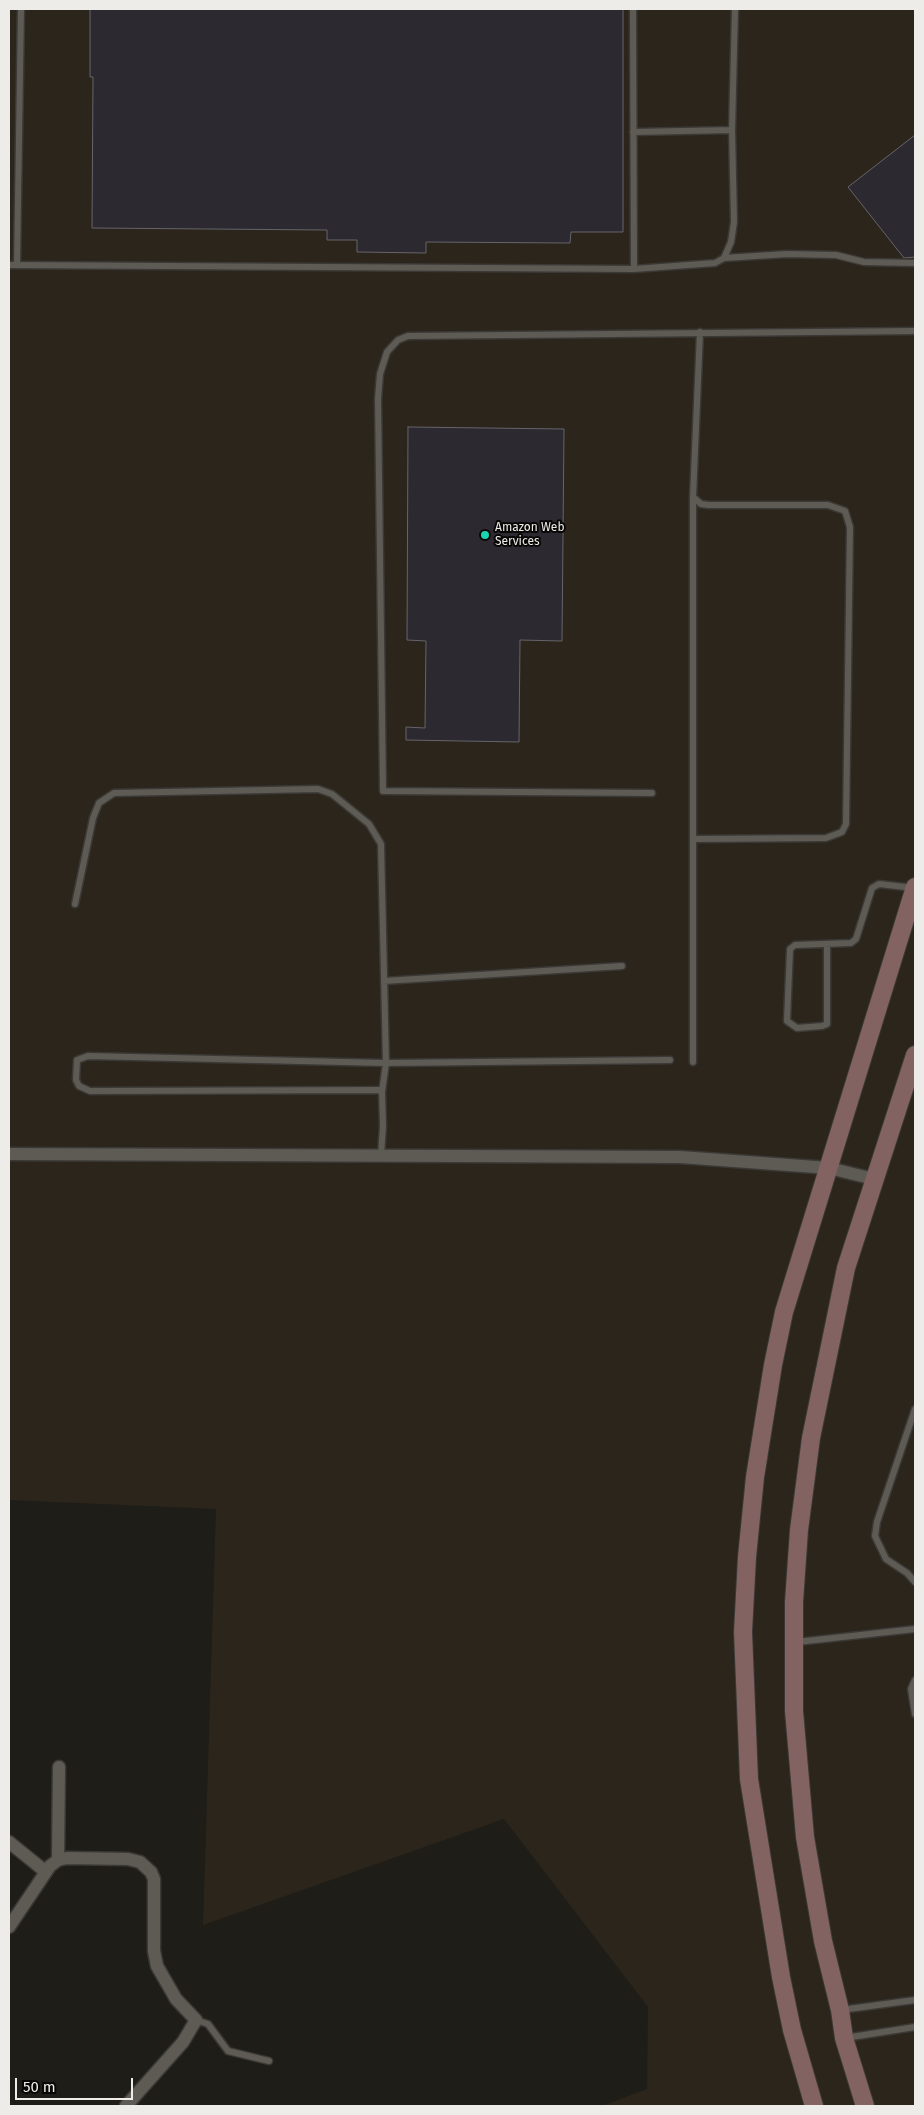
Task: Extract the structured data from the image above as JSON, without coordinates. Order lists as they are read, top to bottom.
{
  "places": ["Amazon Web Services"],
  "scale_bar": "50 m"
}
